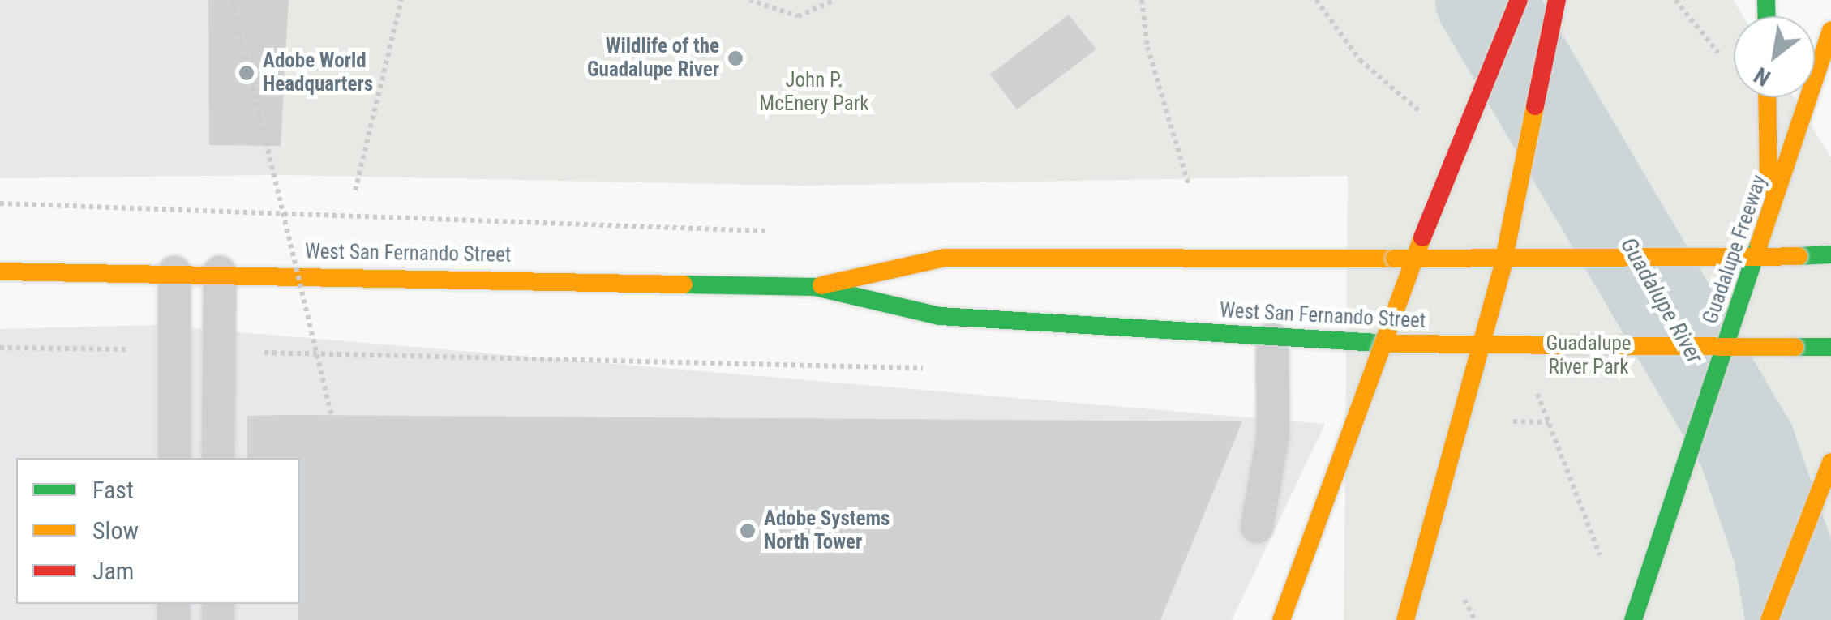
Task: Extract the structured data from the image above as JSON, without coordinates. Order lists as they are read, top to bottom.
{
  "streets": {
    "main road": ["Guadalupe Freeway", "West San Fernando Street"]
  },
  "water": ["Guadalupe River"],
  "parks": ["John P. McEnery Park", "Guadalupe River Park"],
  "places": ["Wildlife of the Guadalupe River", "Adobe World Headquarters", "Adobe Systems North Tower"],
  "legend": ["Fast", "Slow", "Jam"],
  "north": "bottom left"
}
